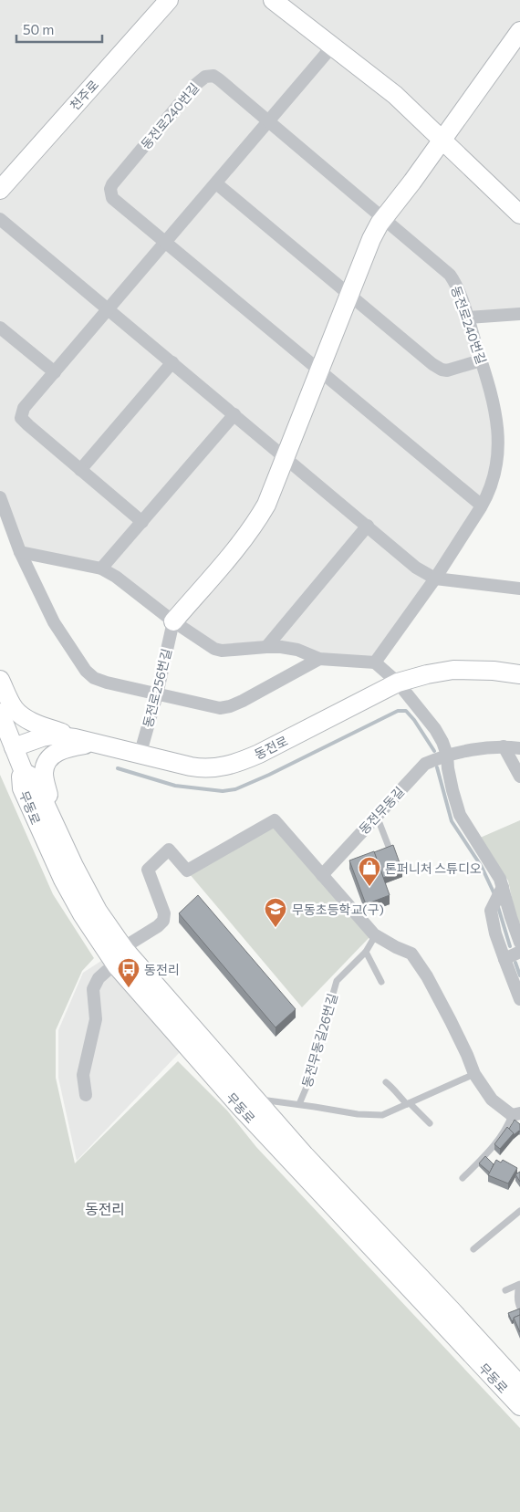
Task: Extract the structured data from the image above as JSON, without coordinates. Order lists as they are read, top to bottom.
{
  "streets": {
    "main road": ["천주로", "동전로", "무동로"],
    "street": ["동전로240번길", "동전로256번길", "동전무동길"],
    "lane": ["동전무동길26번길"]
  },
  "crossings": [
    ["동전로256번길", "동전로"],
    ["동전로", "무동로"],
    ["무동로", "동전무동길26번길"]
  ],
  "districts": ["동전리"],
  "places": {
    "shop": ["톤퍼니처 스튜디오"],
    "school or university": ["무동초등학교(구)"],
    "bus stop": ["동전리"]
  },
  "scale_bar": "50 m"
}
